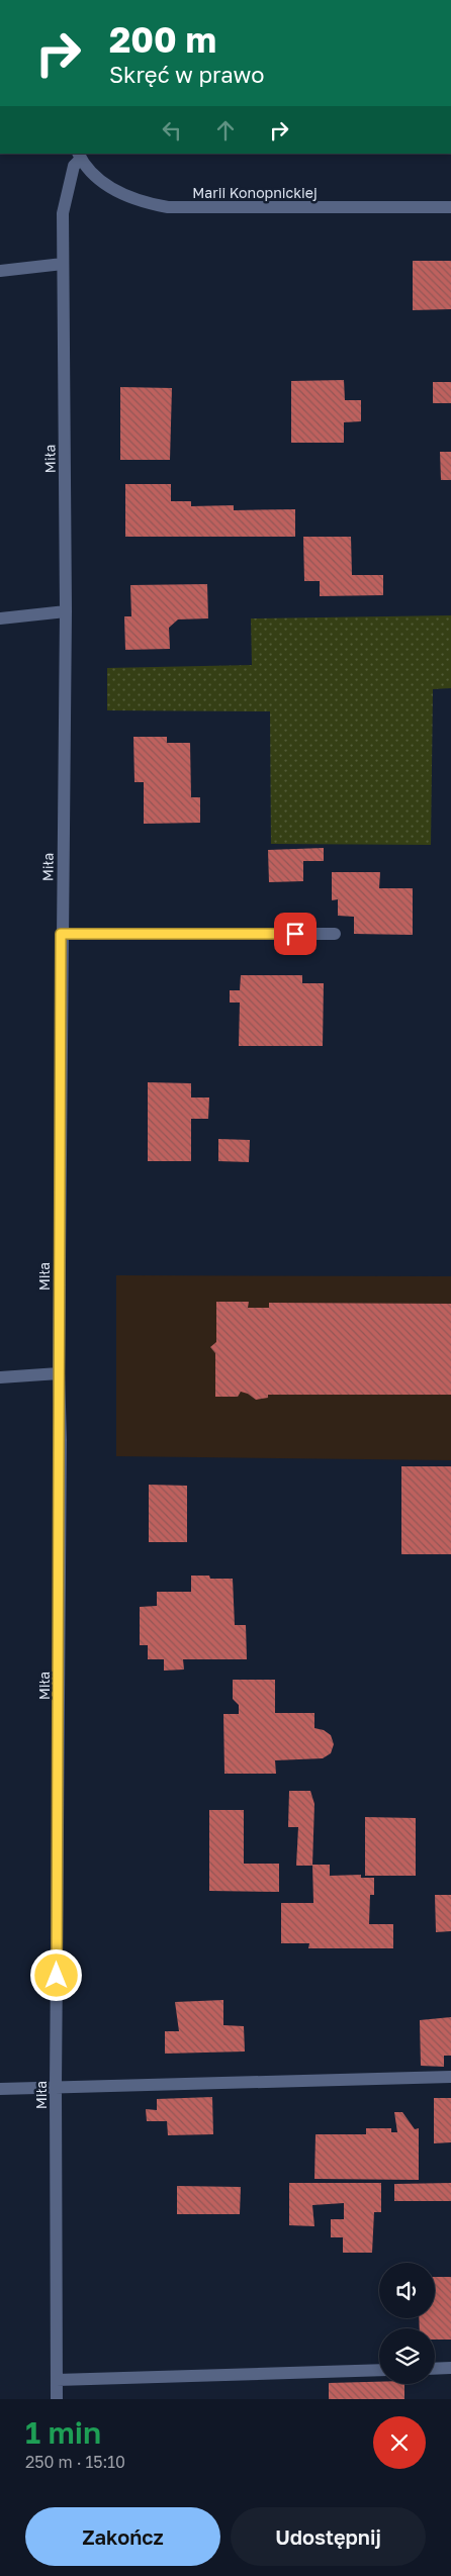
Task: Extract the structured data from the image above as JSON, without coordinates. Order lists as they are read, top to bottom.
{
  "streets": {
    "street": ["Marii Konopnickiej", "Miła"]
  },
  "crossings": [
    ["Marii Konopnickiej", "Miła"]
  ],
  "page": {
    "turn": ["200 m", "Skręć w prawo"],
    "heading": ["1 min", "250 m · 15:10"],
    "buttons": ["Zakończ", "Udostępnij"]
  }
}
